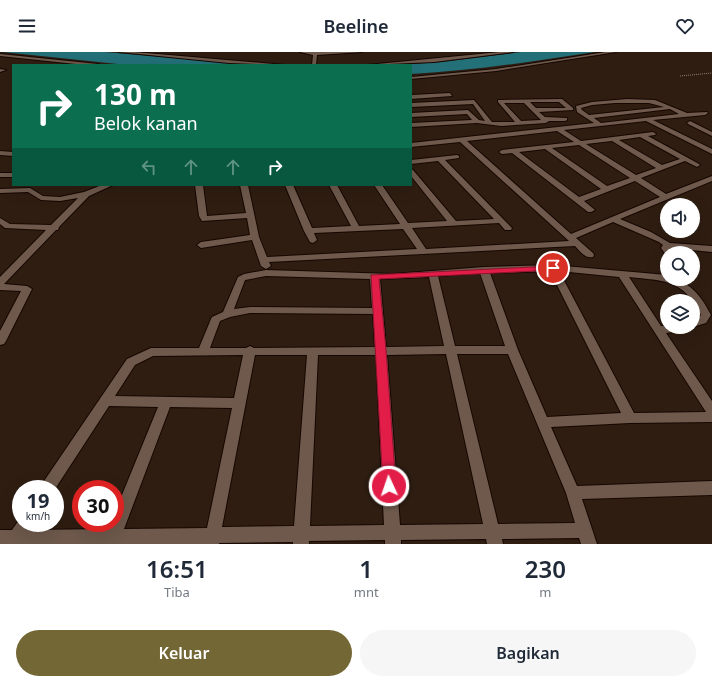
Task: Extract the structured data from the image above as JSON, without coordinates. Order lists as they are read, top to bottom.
{
  "page": {
    "header": "Beeline",
    "turn": ["130 m", "Belok kanan"],
    "speed": "19 km/h",
    "limit": "30",
    "eta": [
      "16:51",
      "Tiba",
      "1",
      "mnt",
      "230",
      "m"
    ],
    "buttons": ["Keluar", "Bagikan"]
  }
}
